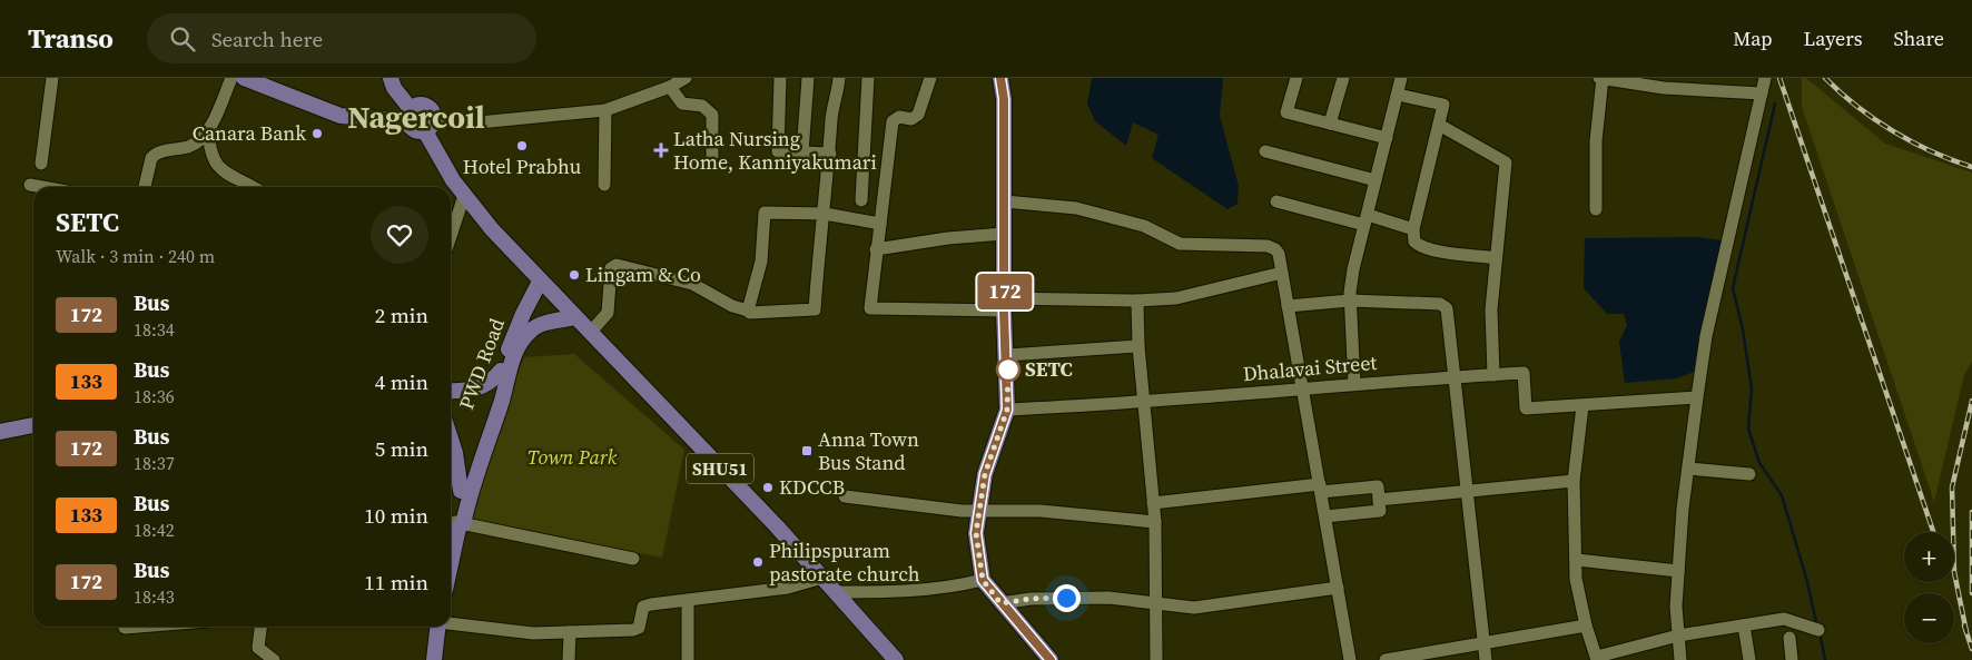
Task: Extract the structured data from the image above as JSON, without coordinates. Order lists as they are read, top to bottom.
{
  "streets": {
    "main road": ["PWD Road", "SHU51"],
    "street": ["Dhalavai Street"]
  },
  "crossings": [
    ["PWD Road", "SHU51"]
  ],
  "districts": ["Nagercoil"],
  "parks": ["Town Park"],
  "places": {
    "other": [
      "Canara Bank",
      "Hotel Prabhu",
      "Lingam & Co",
      "SETC",
      "KDCCB",
      "Philipspuram pastorate church"
    ],
    "health": ["Latha Nursing Home, Kanniyakumari"],
    "transit": ["Anna Town Bus Stand"]
  },
  "lines": ["bus line 172"],
  "page": {
    "header": "Transo",
    "search": "Search here",
    "nav": ["Map", "Layers", "Share"],
    "on_map": "172",
    "heading": ["SETC", "Walk · 3 min · 240 m"],
    "list": [
      {
        "mark": "172",
        "name": "Bus",
        "note": "18:34",
        "value": "2 min"
      },
      {
        "mark": "133",
        "name": "Bus",
        "note": "18:36",
        "value": "4 min"
      },
      {
        "mark": "172",
        "name": "Bus",
        "note": "18:37",
        "value": "5 min"
      },
      {
        "mark": "133",
        "name": "Bus",
        "note": "18:42",
        "value": "10 min"
      },
      {
        "mark": "172",
        "name": "Bus",
        "note": "18:43",
        "value": "11 min"
      }
    ],
    "map_buttons": ["+", "−"]
  }
}
